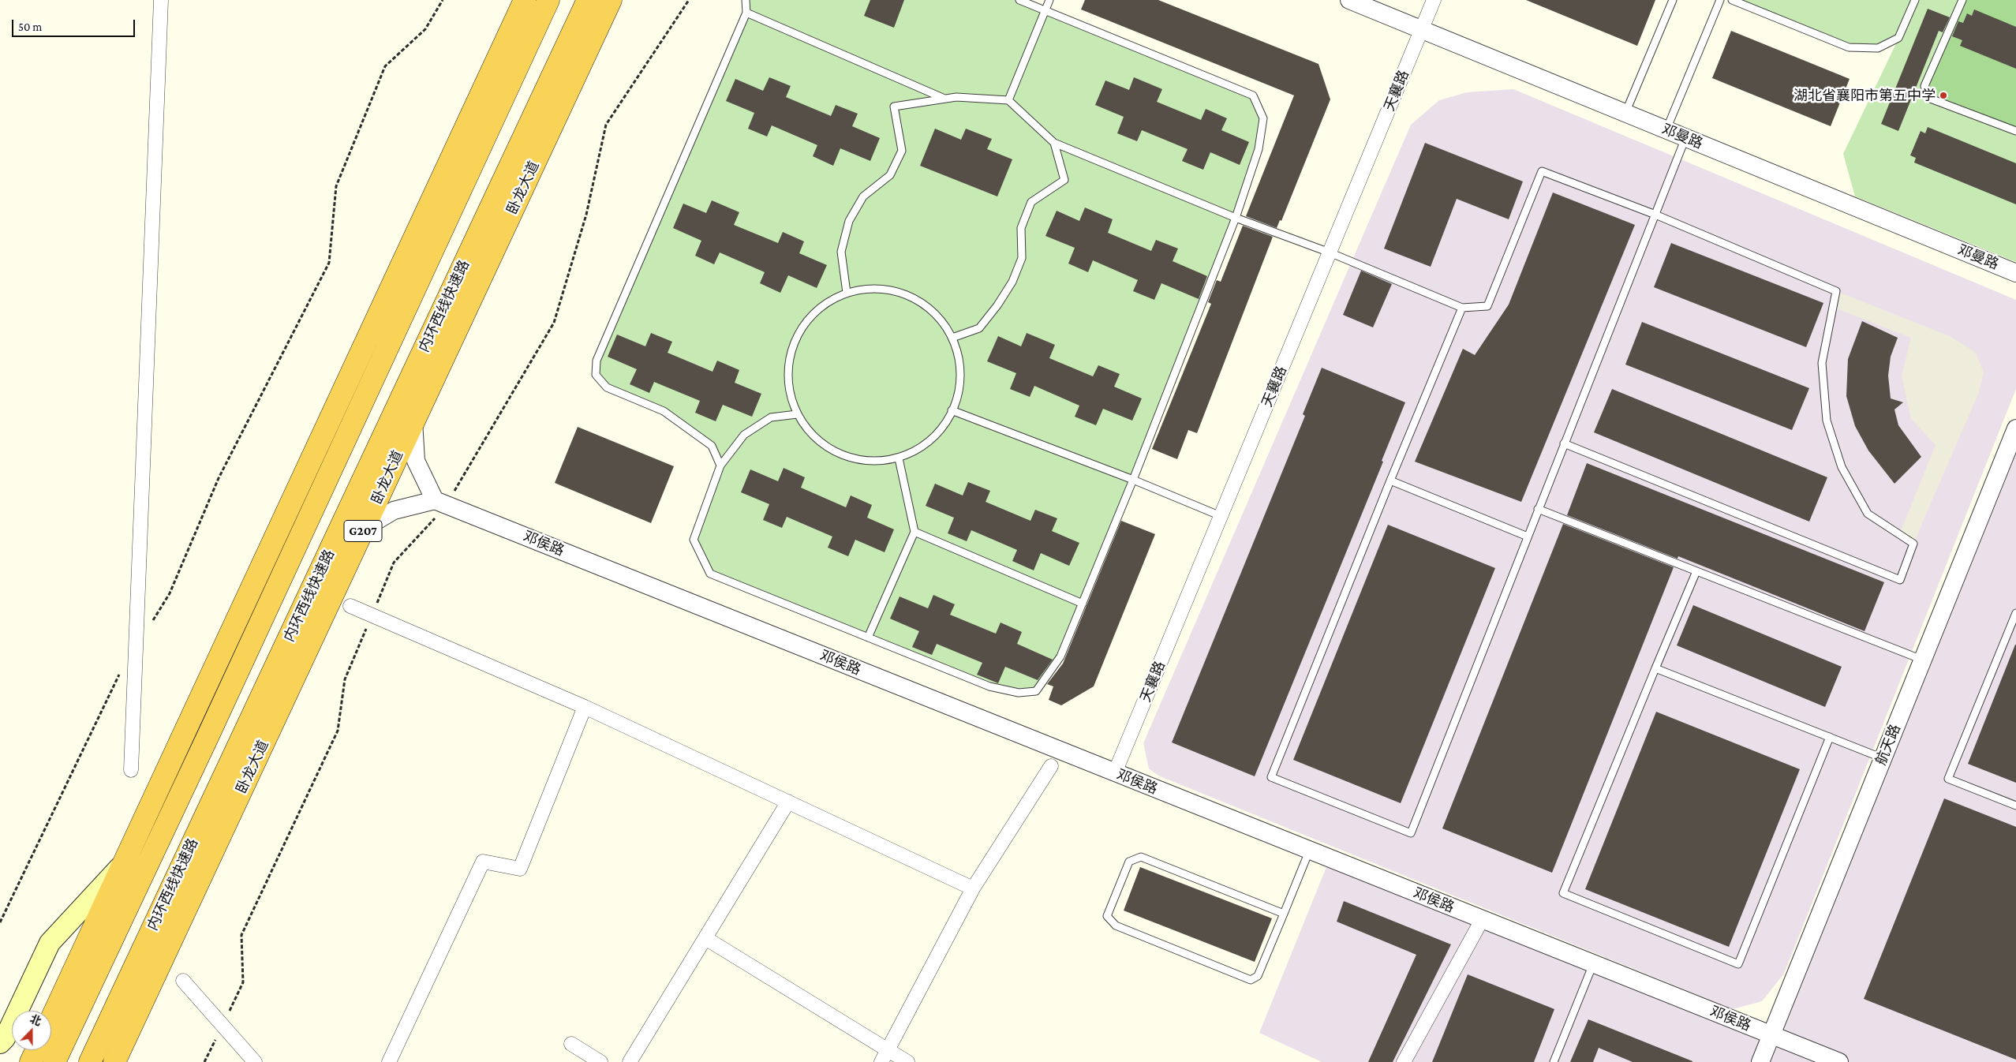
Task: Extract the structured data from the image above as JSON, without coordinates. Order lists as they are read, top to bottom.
{
  "streets": {
    "highway": ["卧龙大道", "内环西线快速路", "G207"],
    "street": [
      "天襄路",
      "邓曼路",
      "邓侯路",
      "航天路"
    ]
  },
  "crossings": [
    ["天襄路", "邓曼路"],
    ["天襄路", "邓侯路"],
    ["邓侯路", "航天路"]
  ],
  "places": ["湖北省襄阳市第五中学"],
  "scale_bar": "50 m",
  "north": "top"
}
